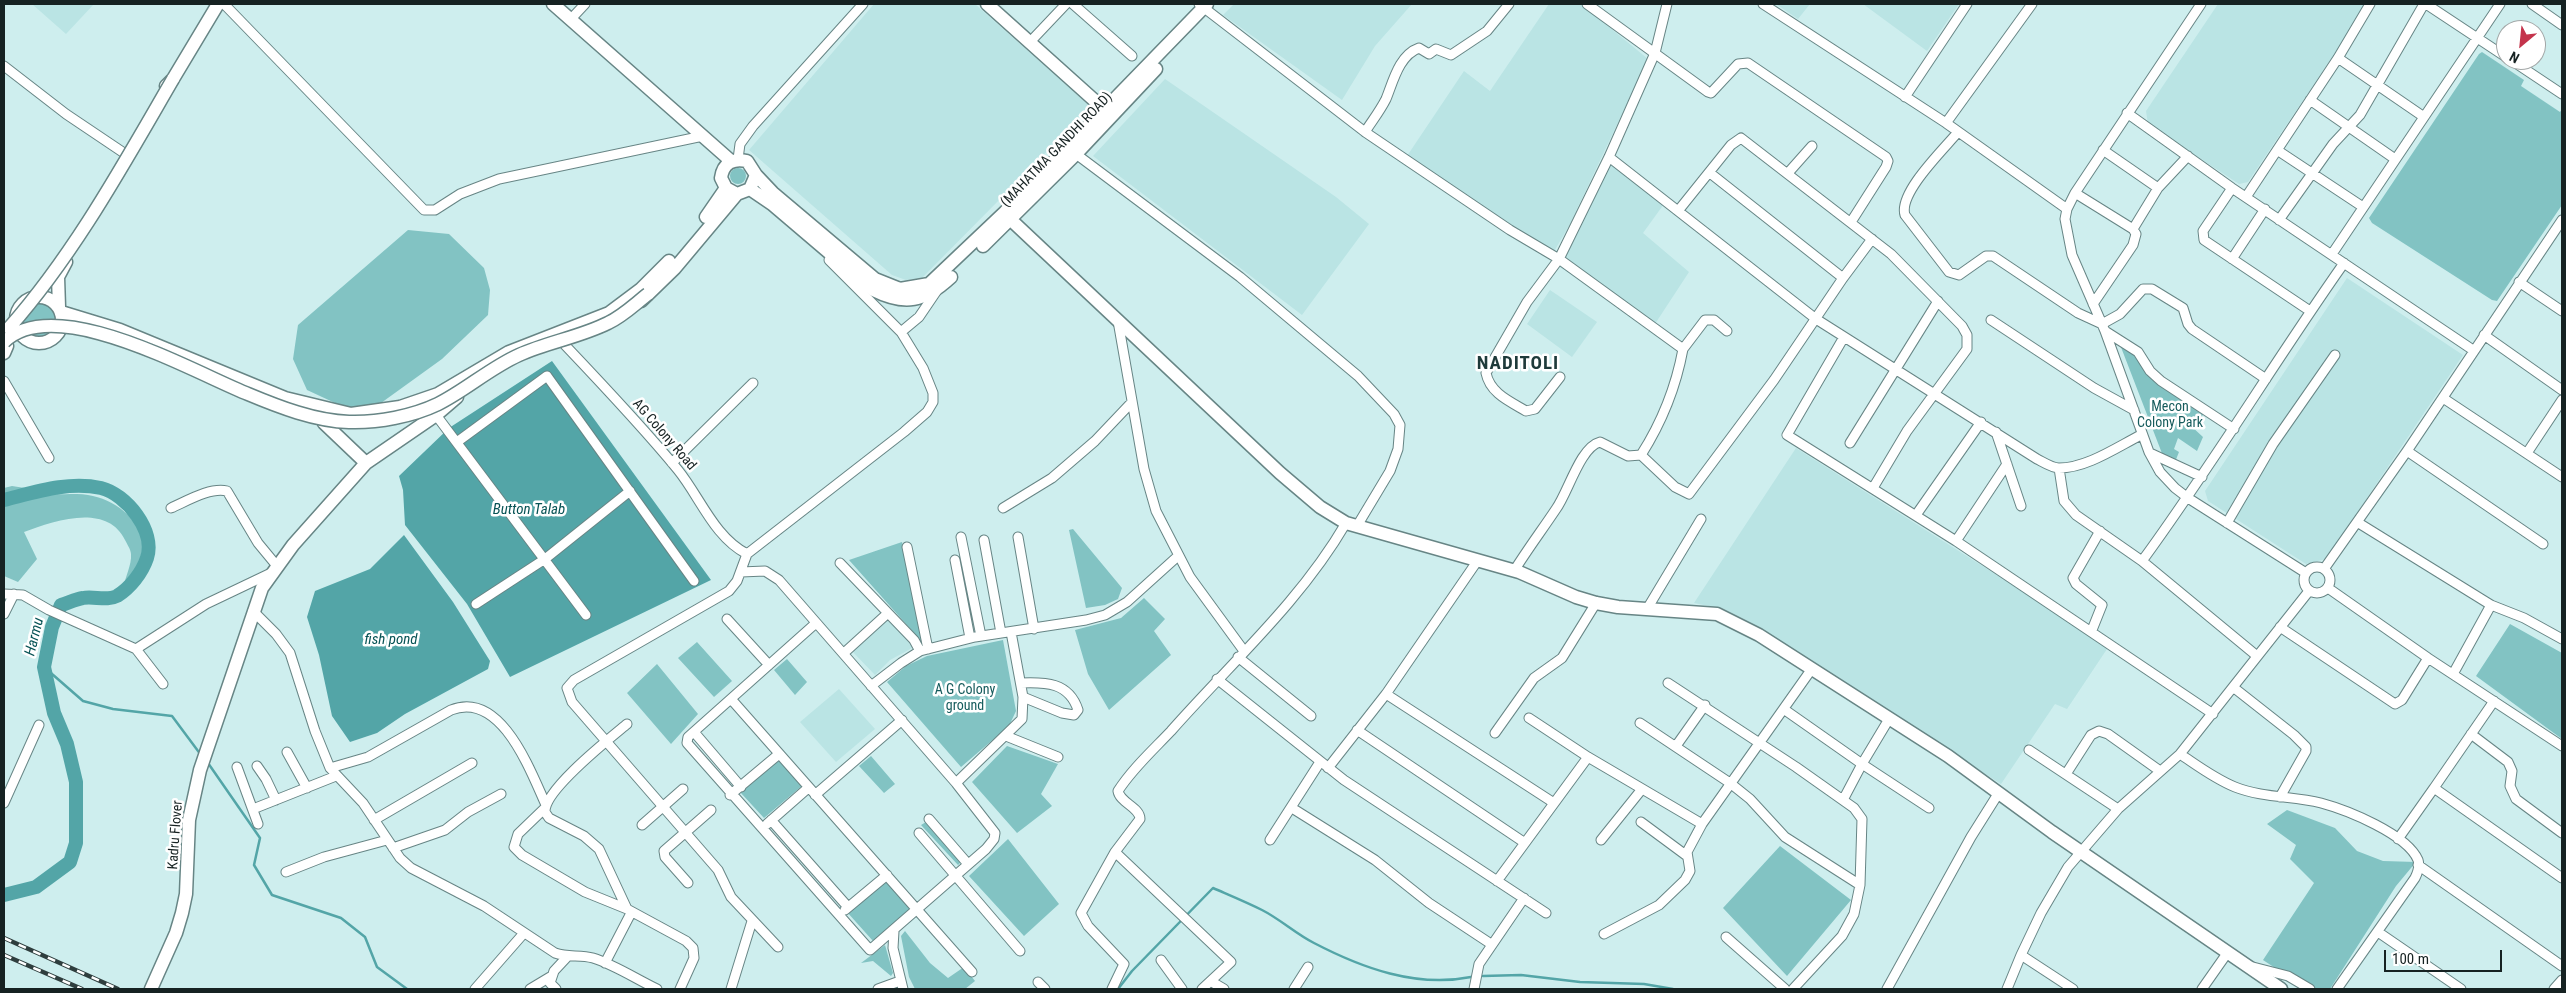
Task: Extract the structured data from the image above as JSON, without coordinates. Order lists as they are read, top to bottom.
{
  "streets": {
    "main road": ["(MAHATMA GANDHI ROAD)", "Kadru Flover"],
    "street": ["AG Colony Road"]
  },
  "districts": ["NADITOLI"],
  "water": ["Button Talab", "Harmu", "fish pond"],
  "parks": ["Mecon Colony Park", "A G Colony ground"],
  "scale_bar": "100 m",
  "north": "bottom left"
}
